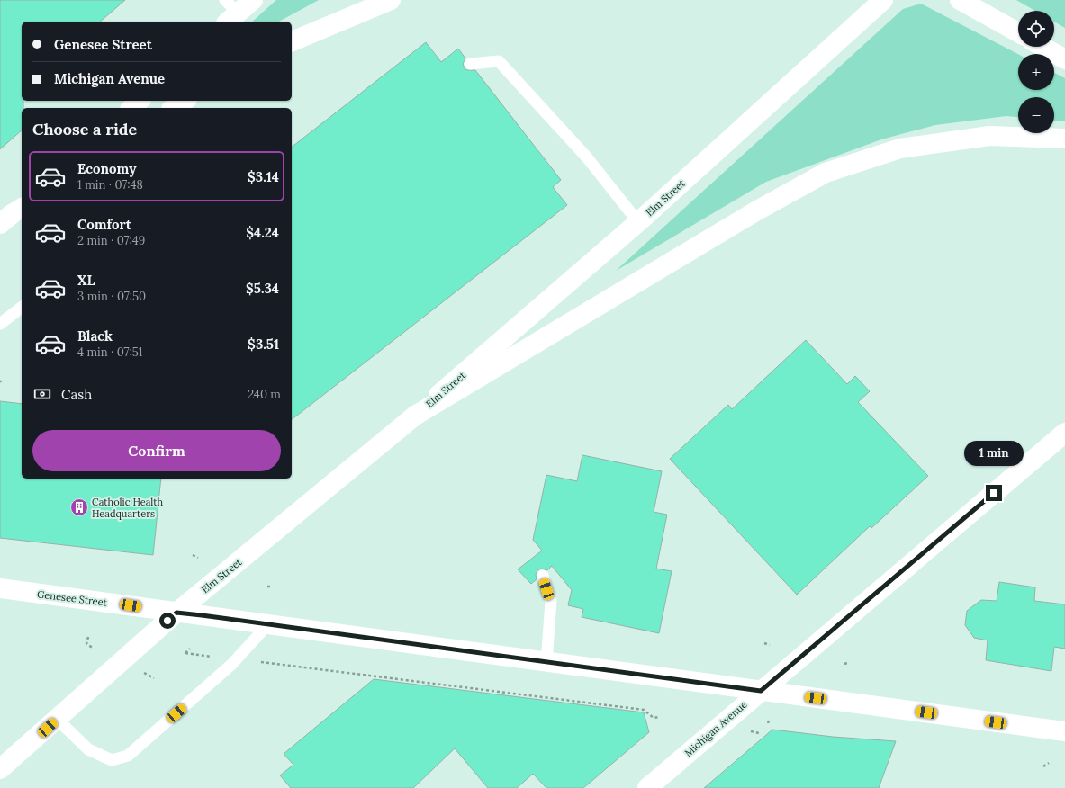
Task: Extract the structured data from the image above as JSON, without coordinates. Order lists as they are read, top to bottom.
{
  "streets": {
    "main road": ["Elm Street", "Genesee Street", "Michigan Avenue"]
  },
  "crossings": [
    ["Elm Street", "Genesee Street"],
    ["Genesee Street", "Michigan Avenue"]
  ],
  "places": {
    "building": ["Catholic Health Headquarters"]
  },
  "page": {
    "map_buttons": ["+", "−"],
    "banner": ["Genesee Street", "Michigan Avenue"],
    "heading": "Choose a ride",
    "list": [
      {
        "name": "Economy",
        "note": "1 min · 07:48",
        "value": "$3.14"
      },
      {
        "name": "Comfort",
        "note": "2 min · 07:49",
        "value": "$4.24"
      },
      {
        "name": "XL",
        "note": "3 min · 07:50",
        "value": "$5.34"
      },
      {
        "name": "Black",
        "note": "4 min · 07:51",
        "value": "$3.51"
      }
    ],
    "pay": ["Cash", "240 m"],
    "buttons": "Confirm",
    "bubble": "1 min"
  }
}
